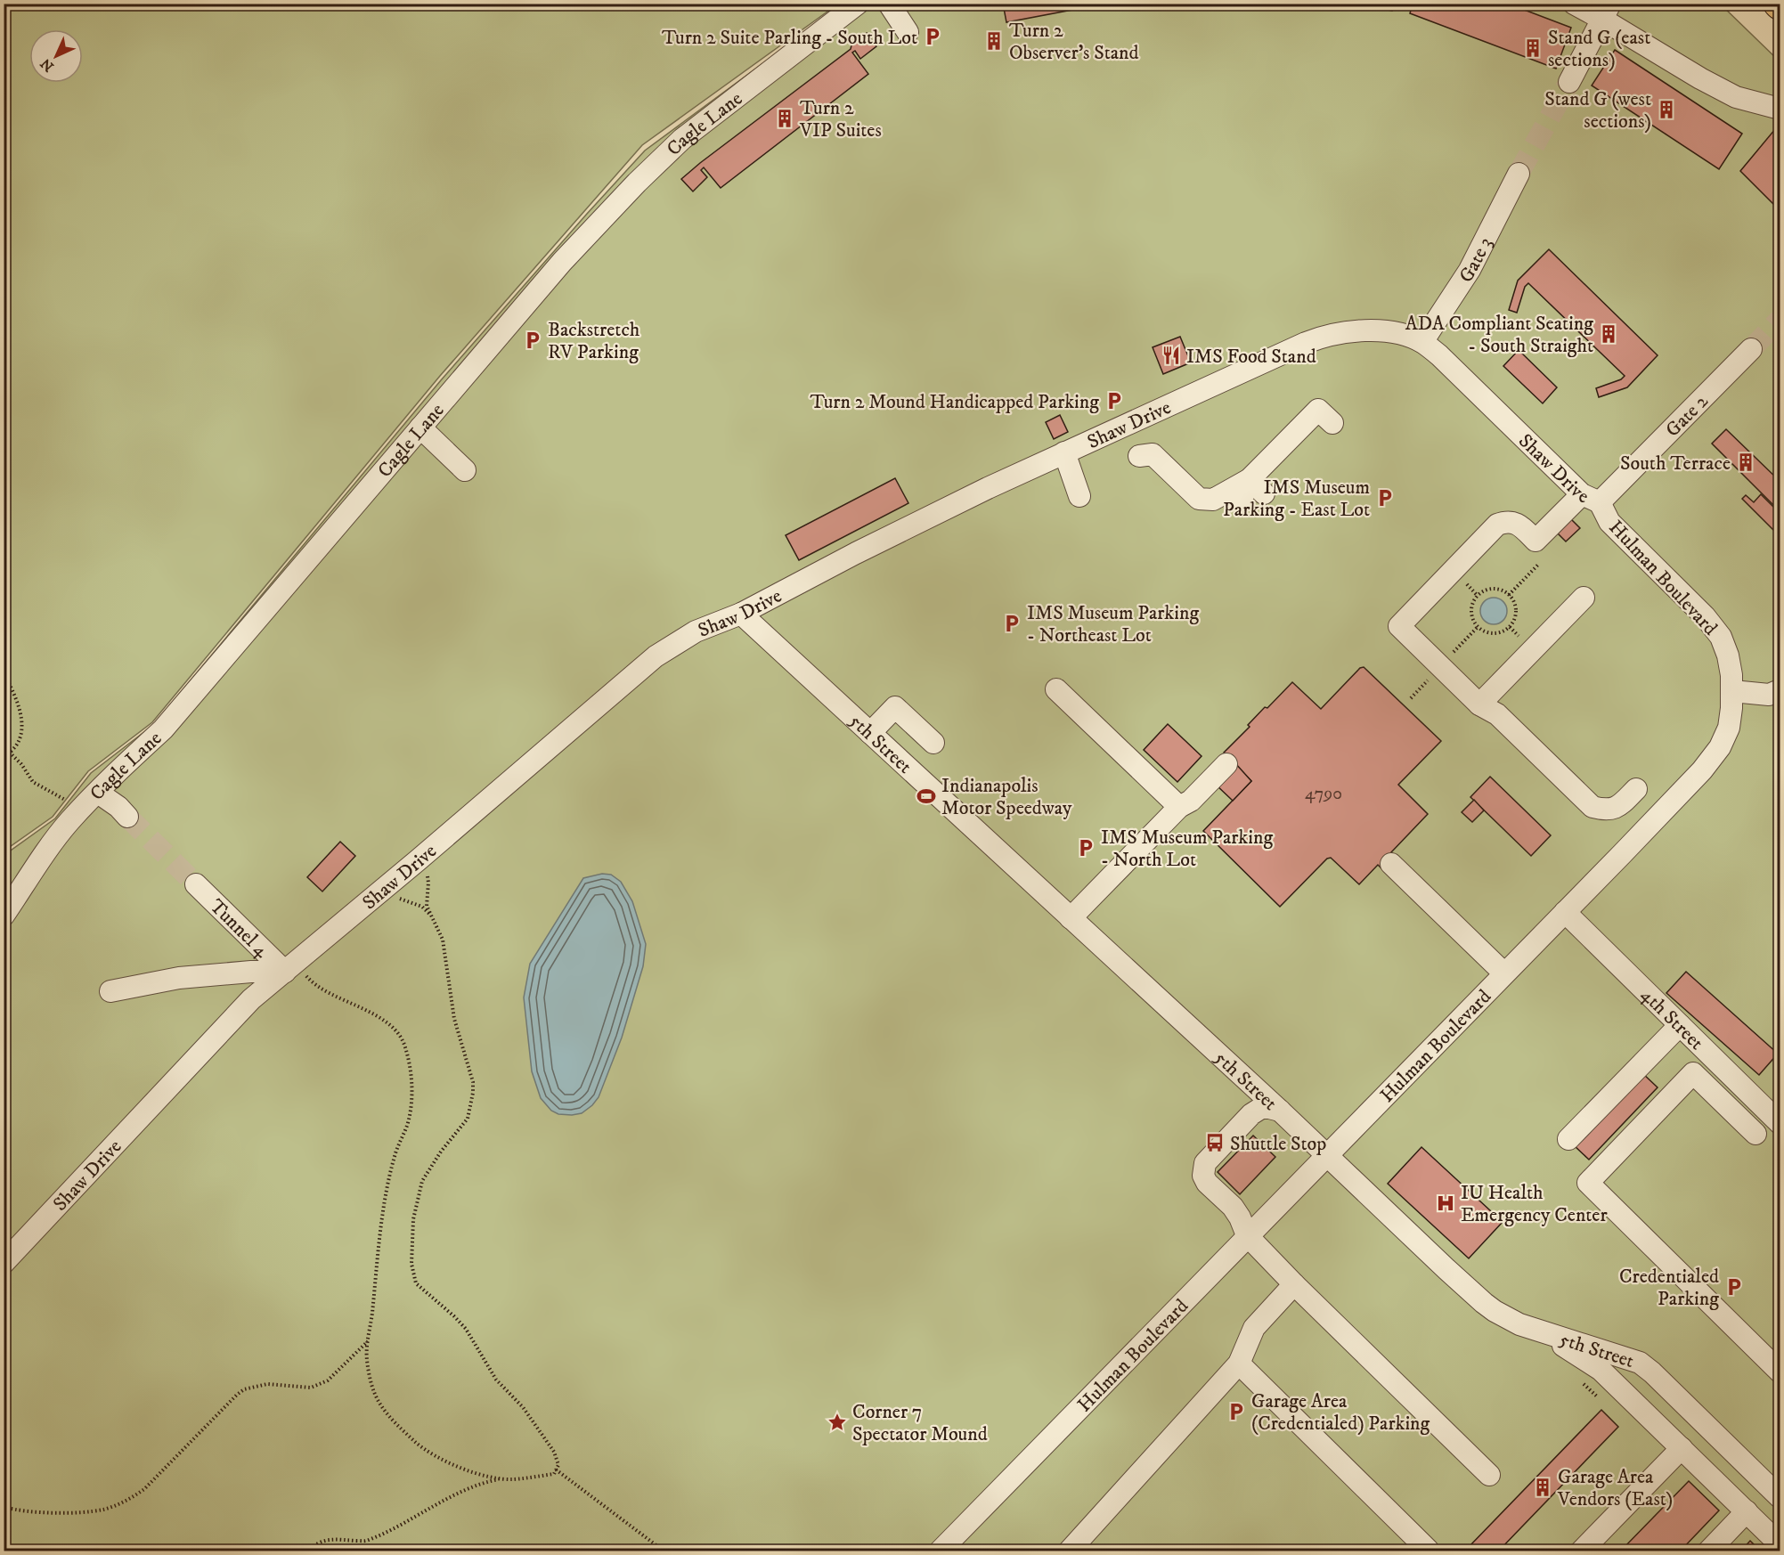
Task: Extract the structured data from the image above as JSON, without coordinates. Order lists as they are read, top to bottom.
{
  "streets": {
    "street": [
      "Cagle Lane",
      "Gate 3",
      "Gate 2",
      "Shaw Drive",
      "Hulman Boulevard",
      "5th Street",
      "Tunnel 4",
      "4th Street"
    ]
  },
  "crossings": [
    ["Gate 3", "Shaw Drive"],
    ["Gate 2", "Shaw Drive"],
    ["Gate 2", "Hulman Boulevard"],
    ["Shaw Drive", "Hulman Boulevard"],
    ["Shaw Drive", "5th Street"],
    ["Shaw Drive", "Tunnel 4"],
    ["Hulman Boulevard", "5th Street"],
    ["Hulman Boulevard", "4th Street"]
  ],
  "places": {
    "parking": [
      "Turn 2 Suite Parling - South Lot",
      "Backstretch RV Parking",
      "Turn 2 Mound Handicapped Parking",
      "IMS Museum Parking - East Lot",
      "IMS Museum Parking - Northeast Lot",
      "IMS Museum Parking - North Lot",
      "Credentialed Parking",
      "Garage Area (Credentialed) Parking"
    ],
    "building": [
      "Turn 2 Observer's Stand",
      "Stand G (east sections)",
      "Stand G (west sections)",
      "Turn 2 VIP Suites",
      "ADA Compliant Seating - South Straight",
      "South Terrace",
      "Garage Area Vendors (East)"
    ],
    "restaurant": ["IMS Food Stand"],
    "sports": ["Indianapolis Motor Speedway"],
    "bus stop": ["Shuttle Stop"],
    "hospital": ["IU Health Emergency Center"],
    "place": ["Corner 7 Spectator Mound"]
  },
  "house_numbers": ["4790"],
  "north": "bottom left"
}
